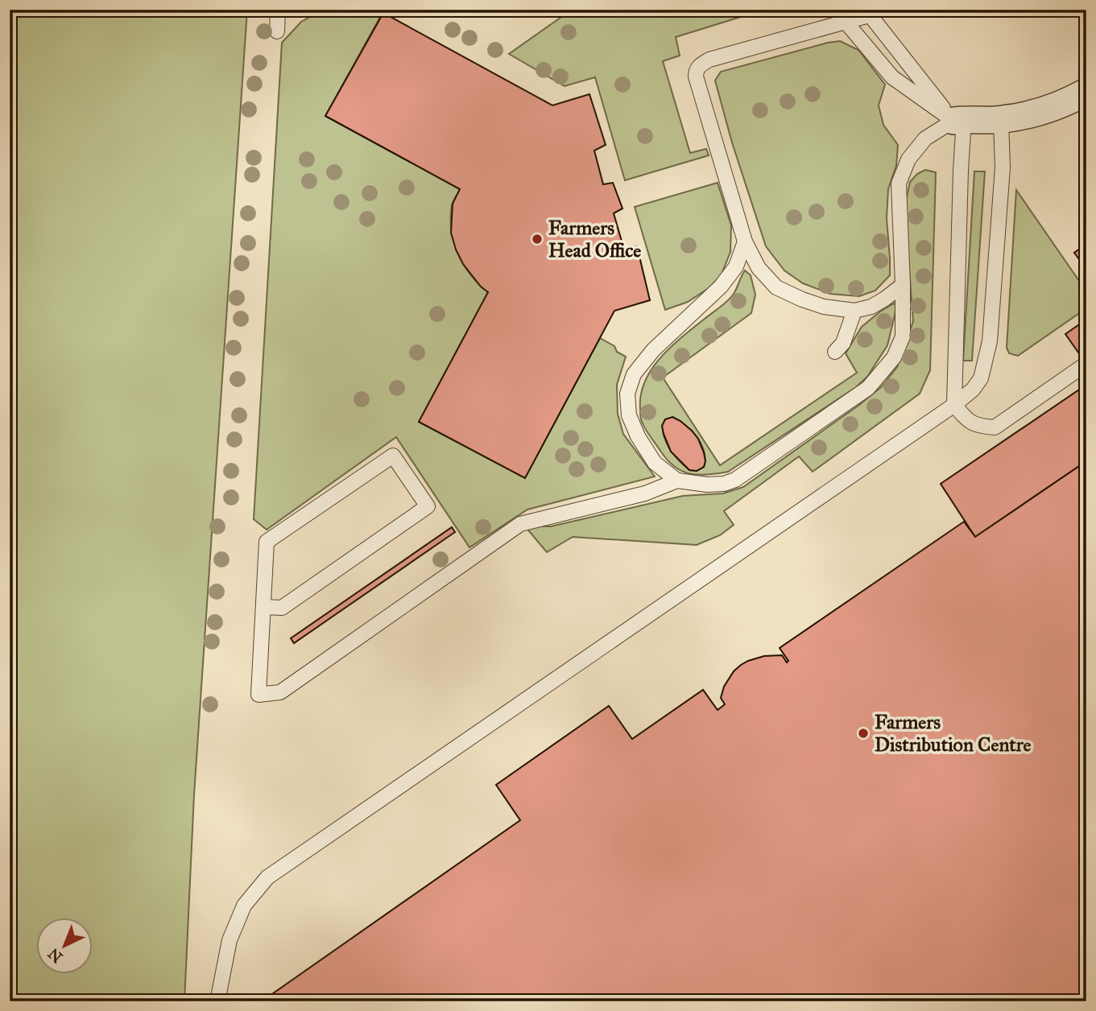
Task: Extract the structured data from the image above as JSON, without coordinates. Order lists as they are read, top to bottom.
{
  "places": ["Farmers Head Office", "Farmers Distribution Centre"],
  "north": "bottom left"
}
